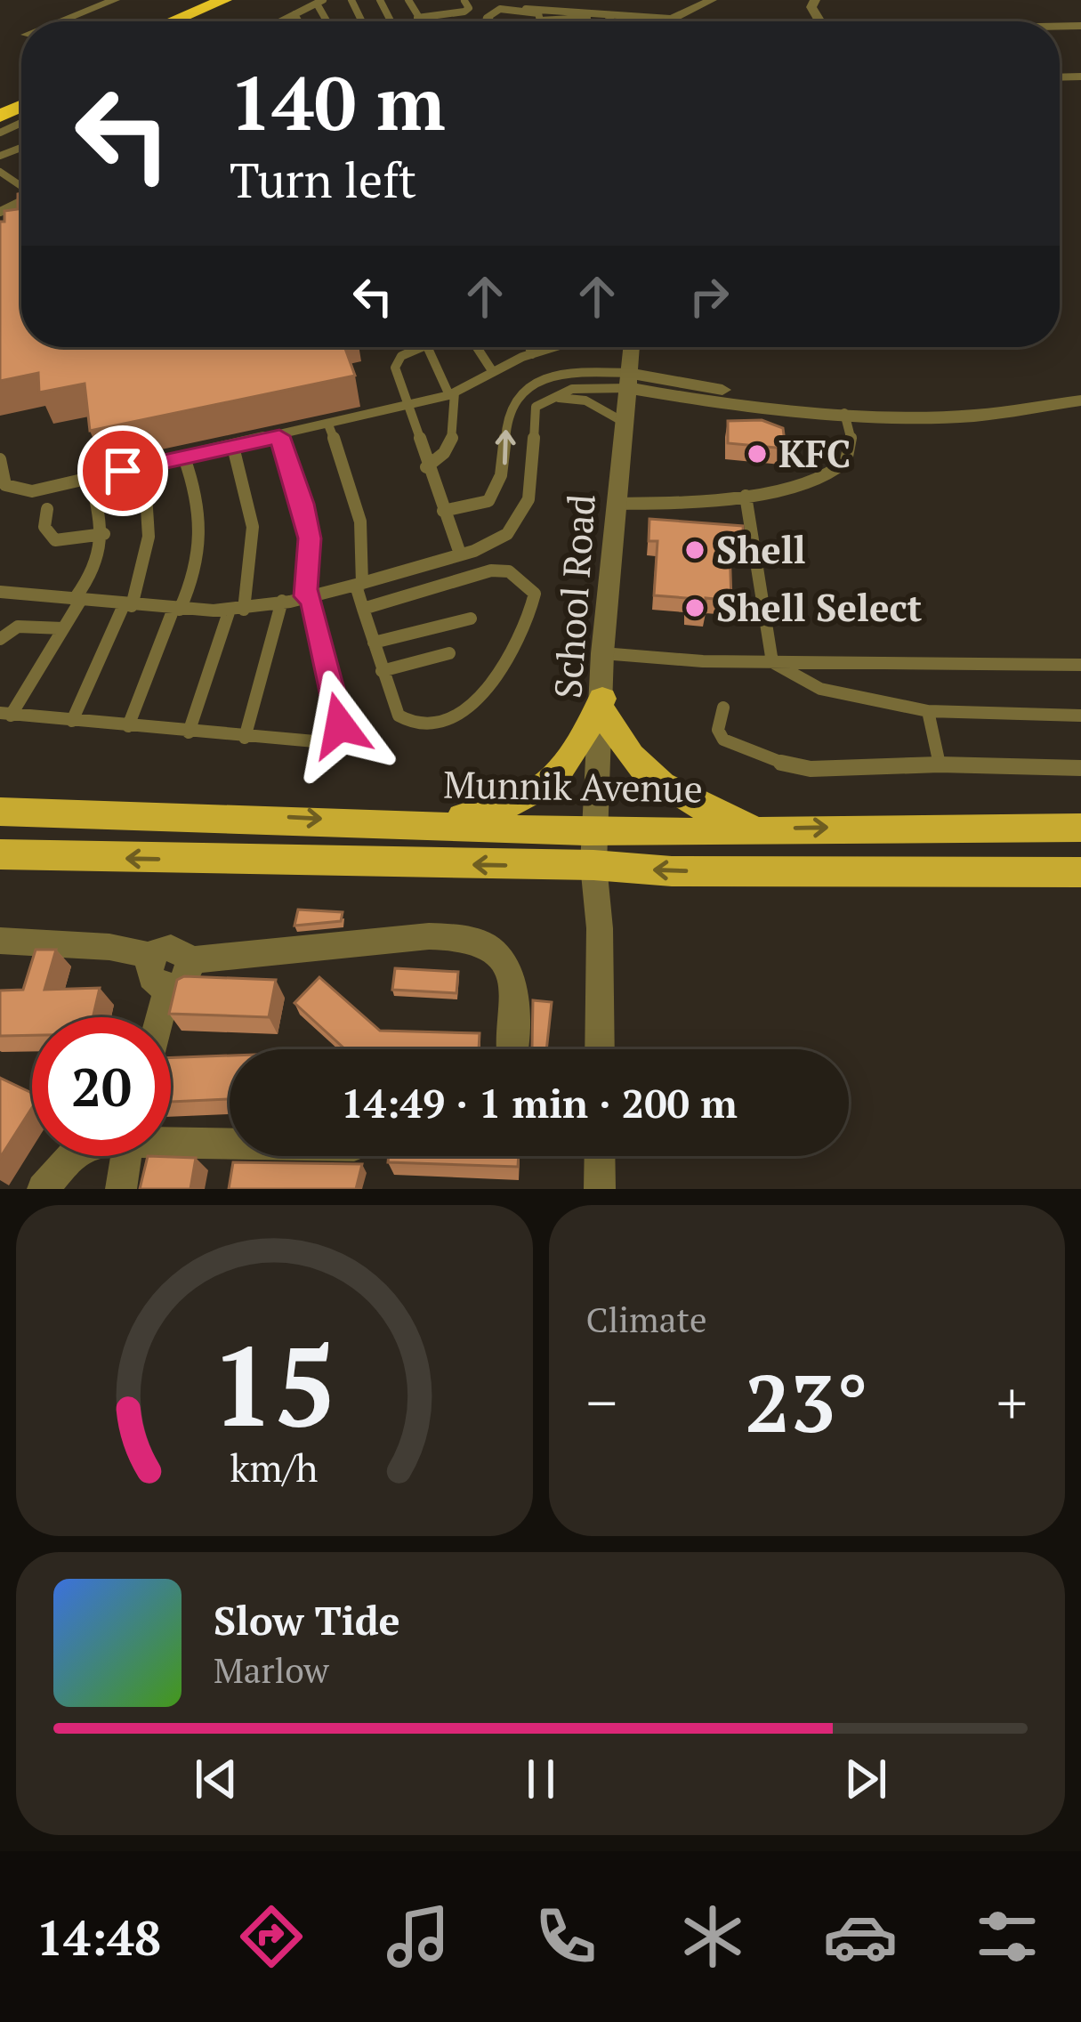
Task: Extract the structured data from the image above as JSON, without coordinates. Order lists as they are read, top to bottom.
{
  "streets": {
    "main road": ["Munnik Avenue"],
    "street": ["School Road"]
  },
  "crossings": [
    ["School Road", "Munnik Avenue"]
  ],
  "places": ["KFC", "Shell", "Shell Select"],
  "page": {
    "turn": ["140 m", "Turn left"],
    "limit": "20",
    "trip": "14:49 · 1 min · 200 m",
    "tile": "Climate",
    "heat": ["−", "23°", "+"],
    "song": ["Slow Tide", "Marlow"],
    "tabs": "14:48",
    "gauge": ["15", "km/h"]
  }
}
